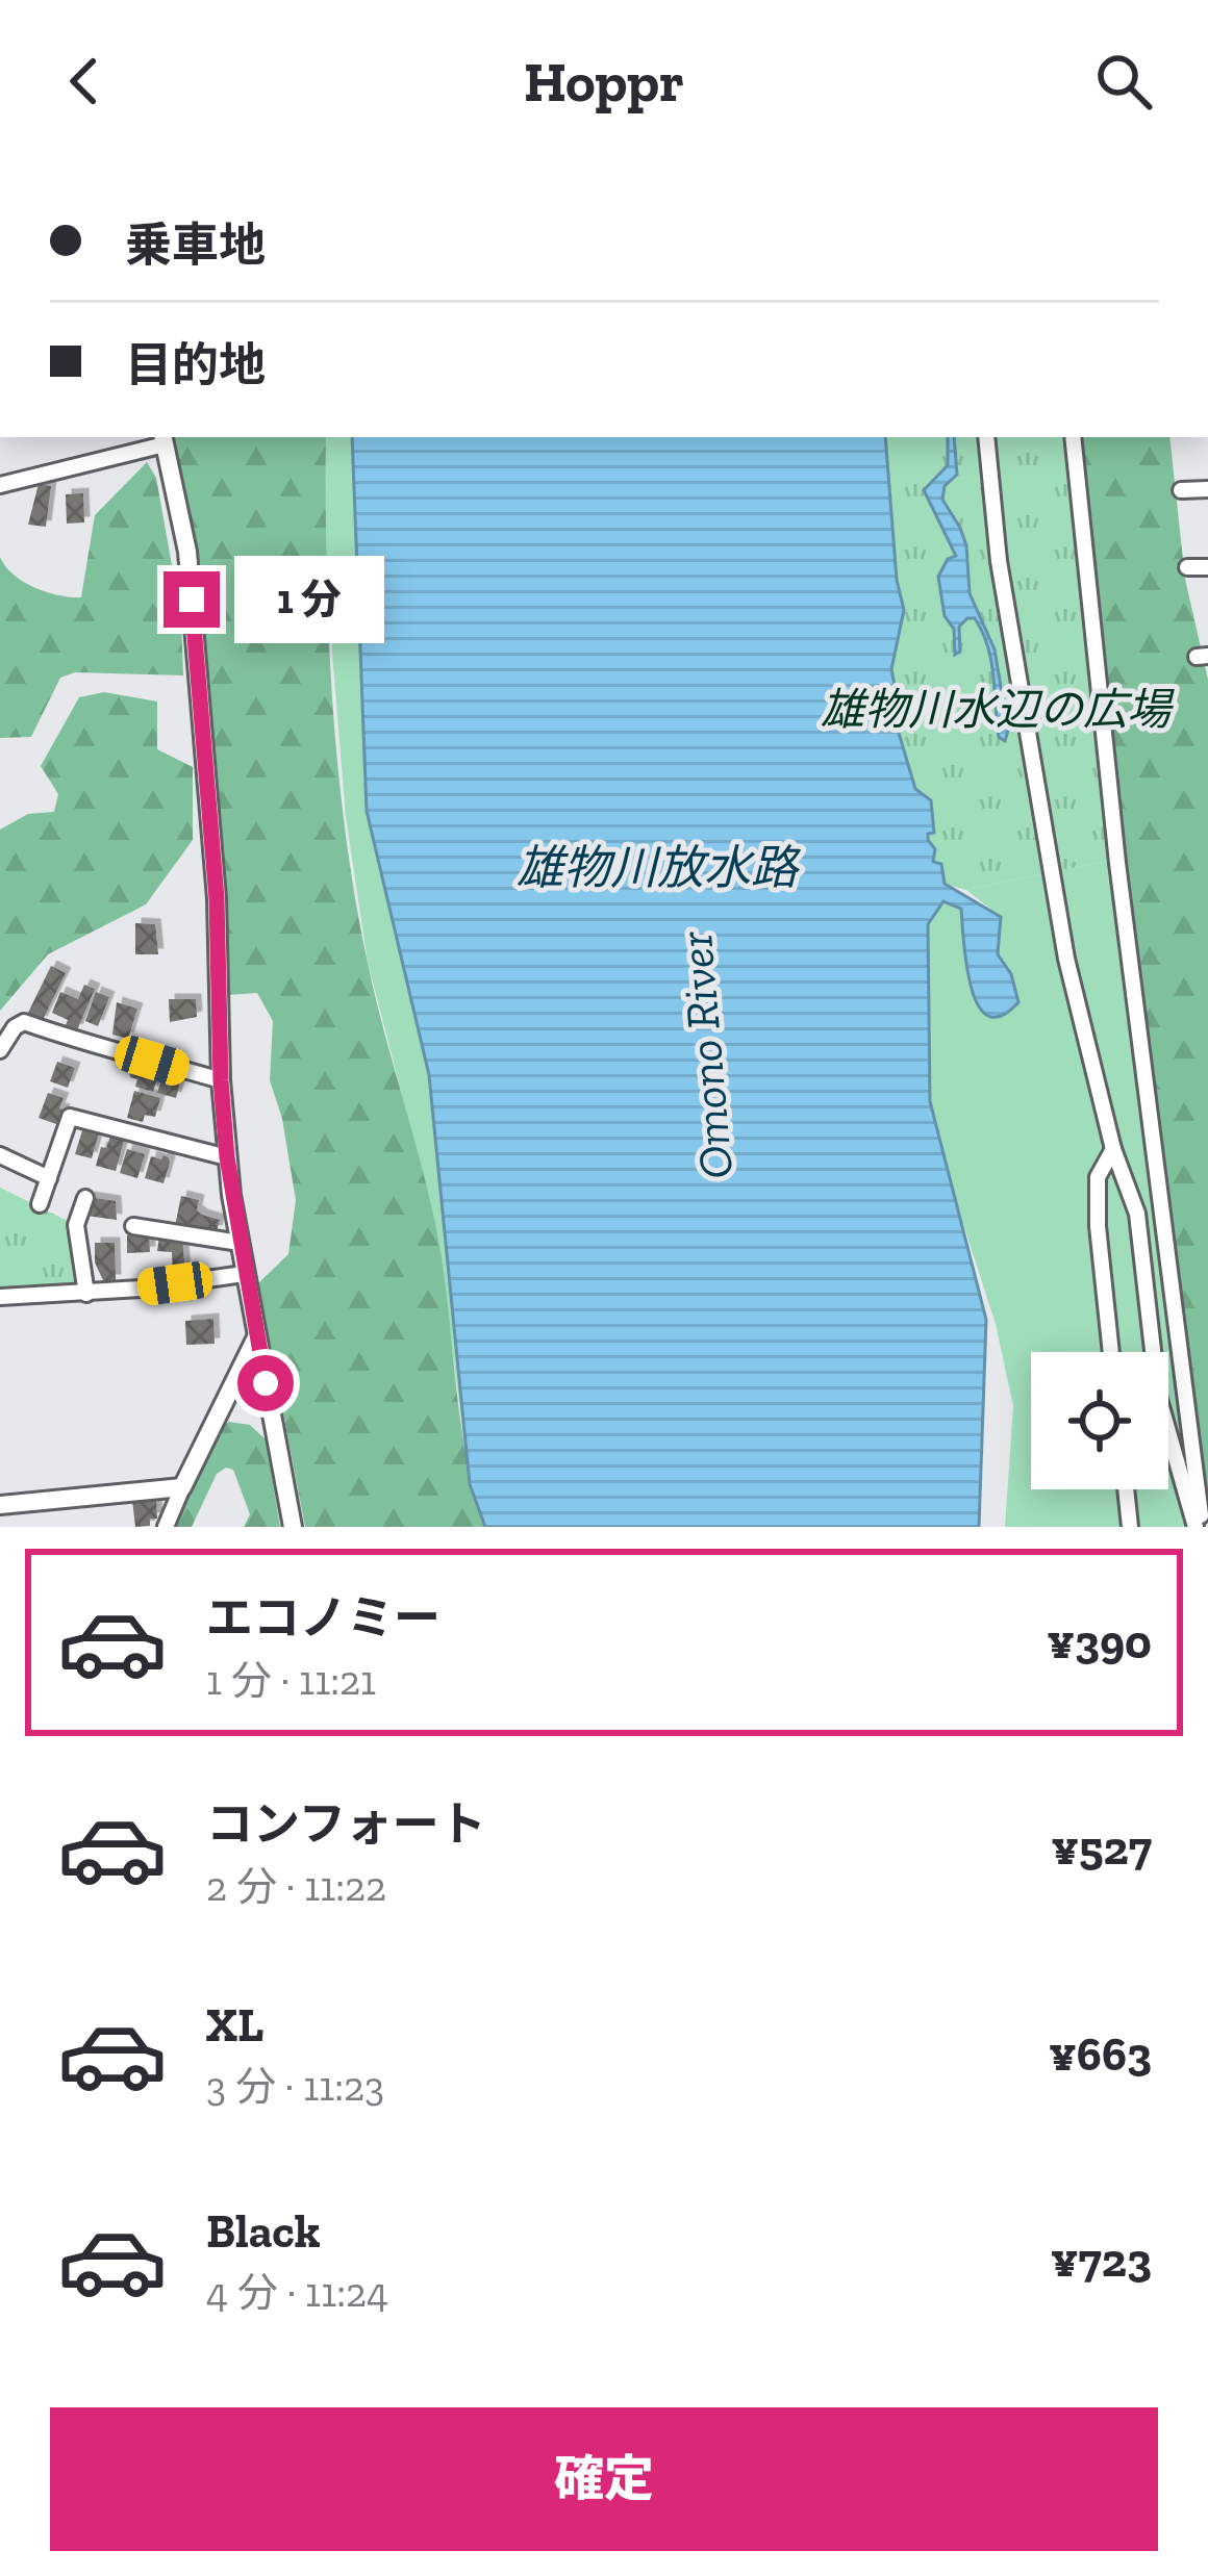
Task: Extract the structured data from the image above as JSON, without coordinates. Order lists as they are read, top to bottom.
{
  "water": ["雄物川放水路", "Omono River"],
  "parks": ["雄物川水辺の広場"],
  "page": {
    "header": "Hoppr",
    "banner": ["乗車地", "目的地"],
    "bubble": "1 分",
    "list": [
      {
        "name": "エコノミー",
        "note": "1 分 · 11:21",
        "value": "¥390"
      },
      {
        "name": "コンフォート",
        "note": "2 分 · 11:22",
        "value": "¥527"
      },
      {
        "name": "XL",
        "note": "3 分 · 11:23",
        "value": "¥663"
      },
      {
        "name": "Black",
        "note": "4 分 · 11:24",
        "value": "¥723"
      }
    ],
    "buttons": "確定"
  }
}
